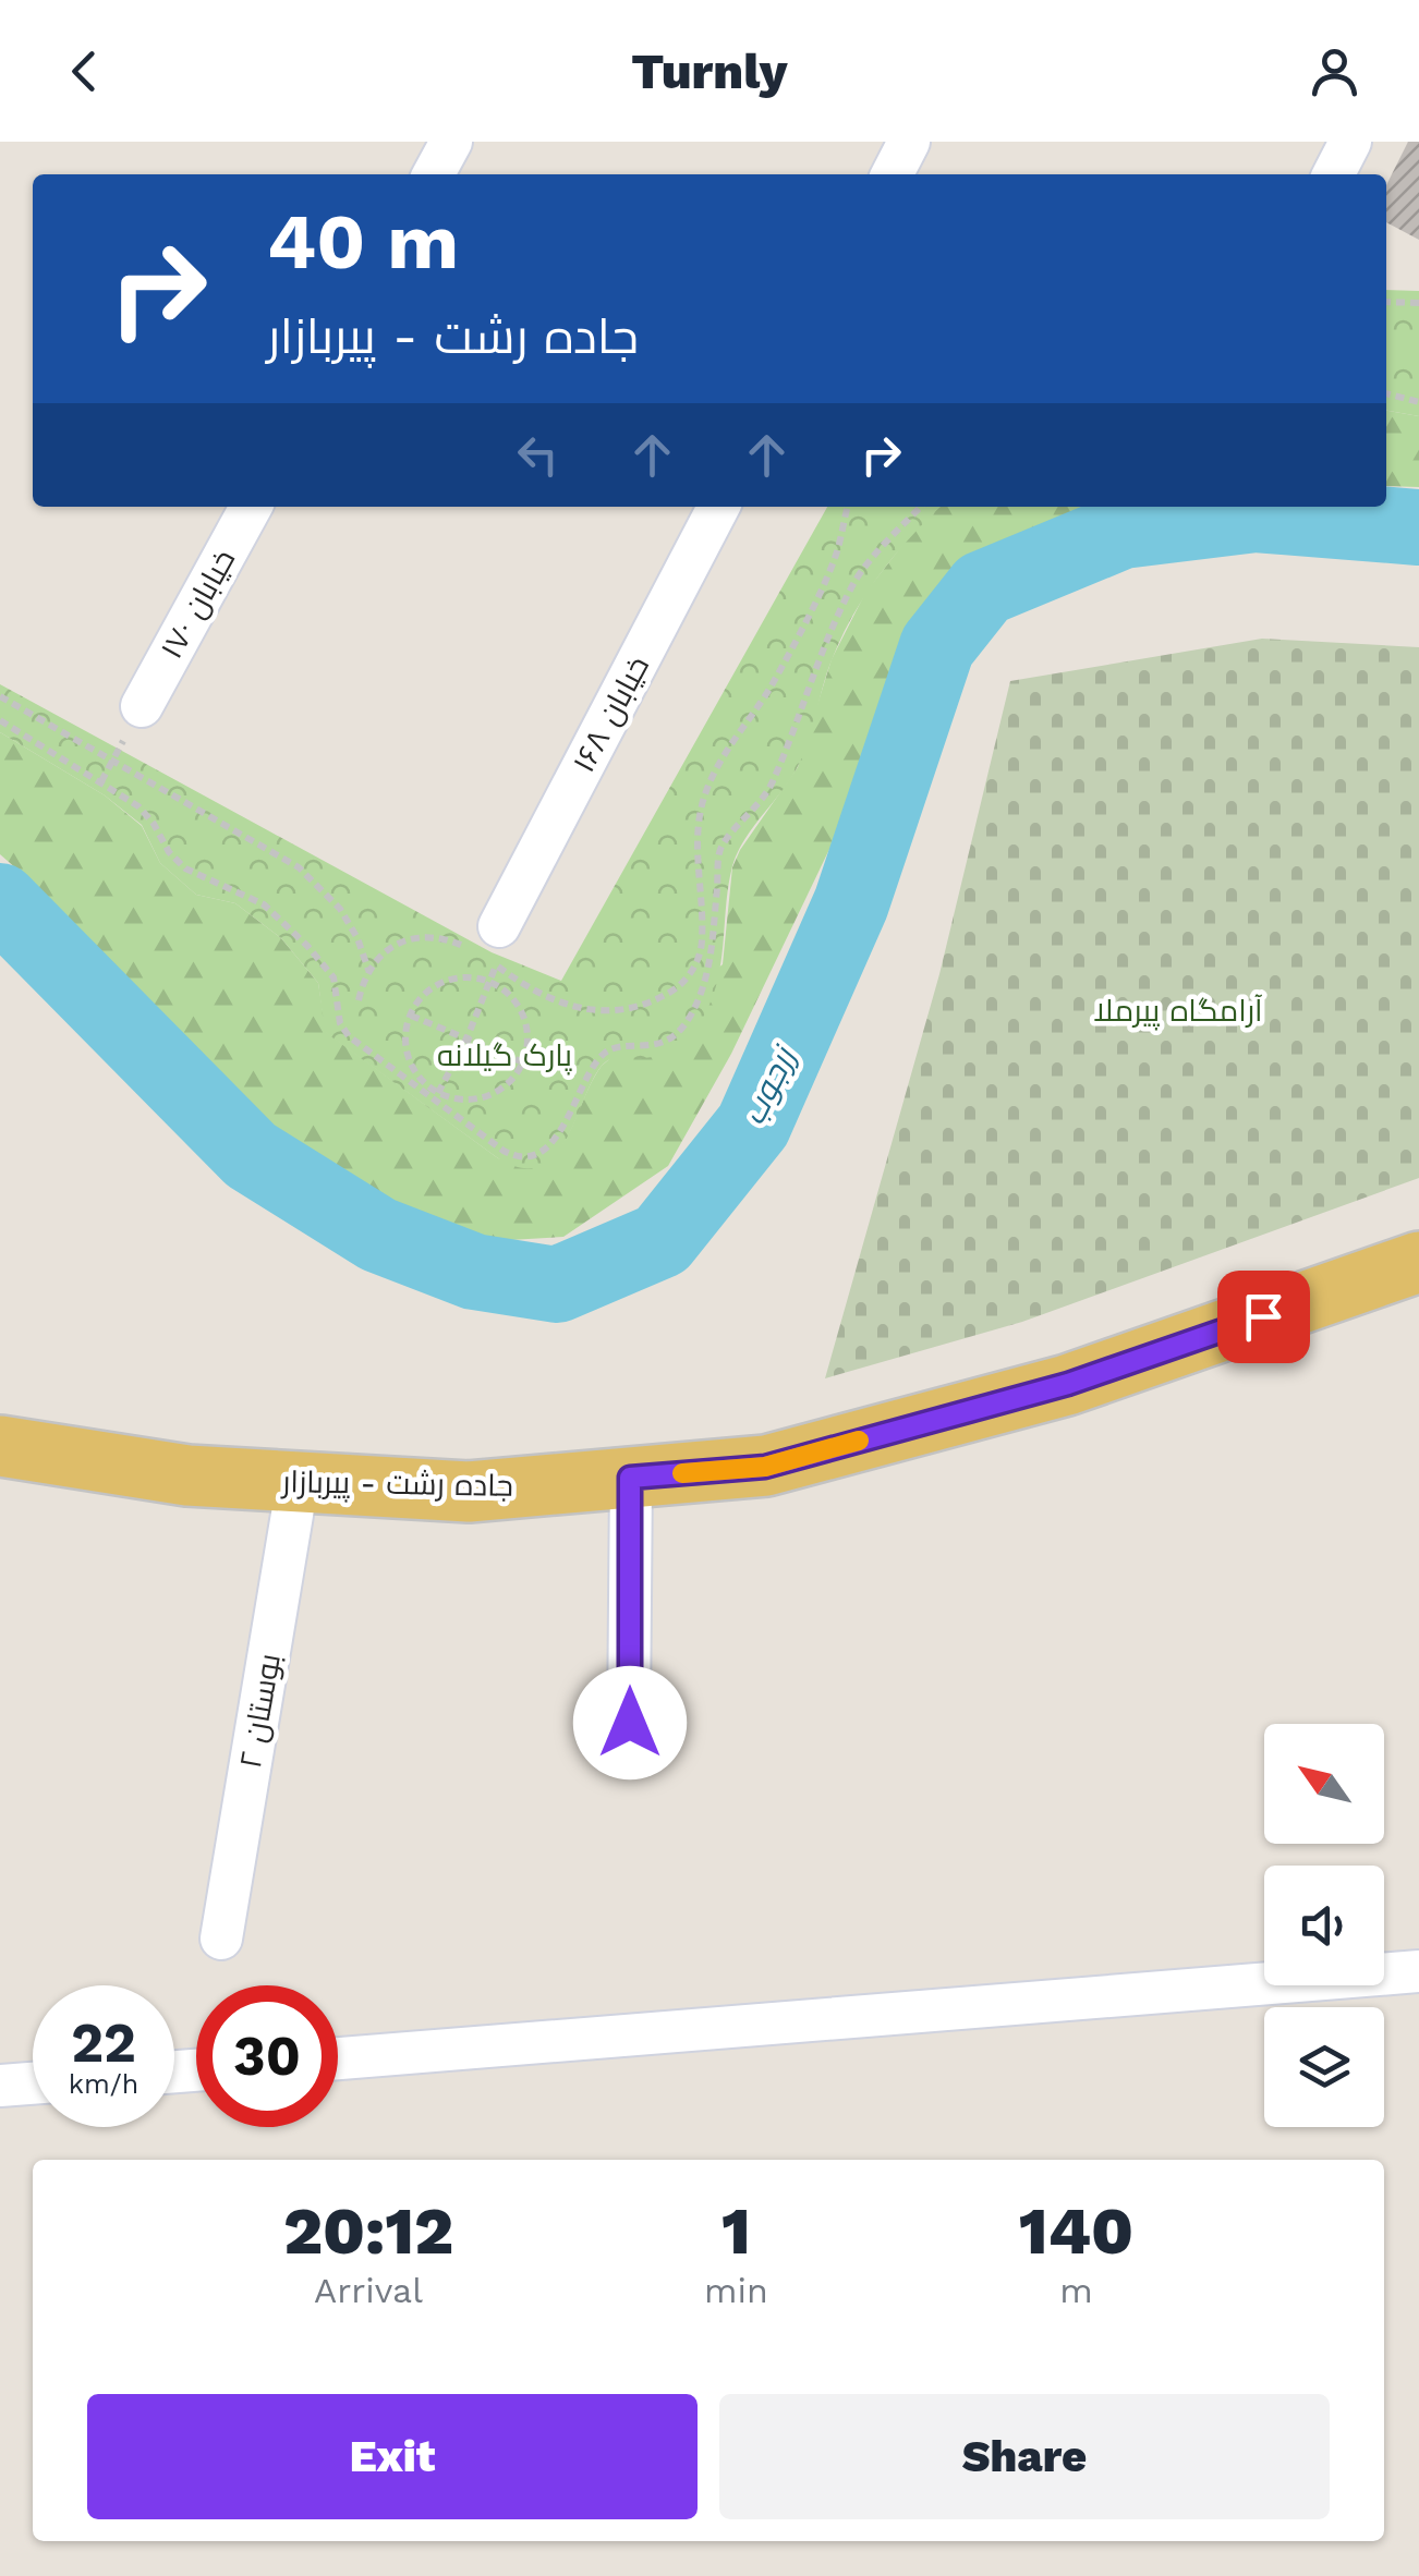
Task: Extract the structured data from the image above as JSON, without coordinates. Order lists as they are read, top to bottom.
{
  "streets": {
    "main road": ["جاده رشت - پیربازار"],
    "street": ["خیابان ۱۷۰", "خیابان ۱۶۸", "بوستان ۲"]
  },
  "crossings": [
    ["جاده رشت - پیربازار", "بوستان ۲"]
  ],
  "water": ["زرجوب"],
  "parks": ["آرامگاه پیرملا", "پارک گیلانه"],
  "north": "top left",
  "page": {
    "header": "Turnly",
    "turn": ["40 m", "جاده رشت - پیربازار"],
    "speed": "22 km/h",
    "limit": "30",
    "eta": [
      "20:12",
      "Arrival",
      "1",
      "min",
      "140",
      "m"
    ],
    "buttons": ["Exit", "Share"]
  }
}
